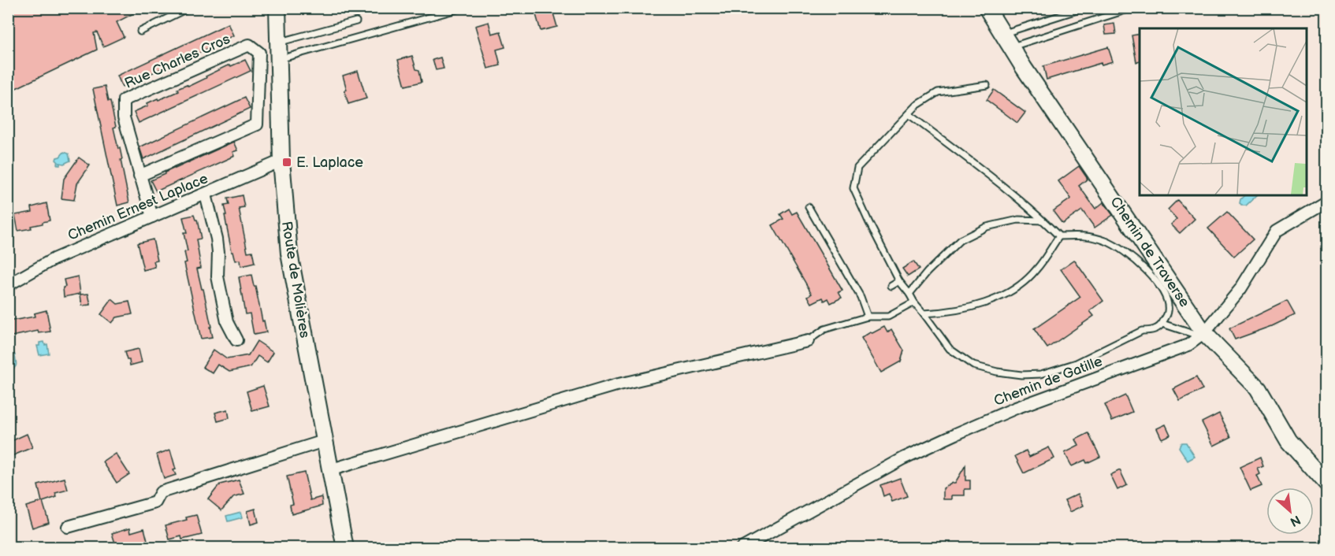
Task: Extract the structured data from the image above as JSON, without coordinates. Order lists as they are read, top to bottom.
{
  "streets": {
    "street": [
      "Rue Charles Cros",
      "Chemin Ernest Laplace",
      "Chemin de Traverse",
      "Route de Molières",
      "Chemin de Gatille"
    ]
  },
  "crossings": [
    ["Rue Charles Cros", "Chemin Ernest Laplace"],
    ["Chemin Ernest Laplace", "Route de Molières"],
    ["Chemin de Traverse", "Chemin de Gatille"]
  ],
  "places": {
    "transit": ["E. Laplace"]
  },
  "north": "bottom right"
}
